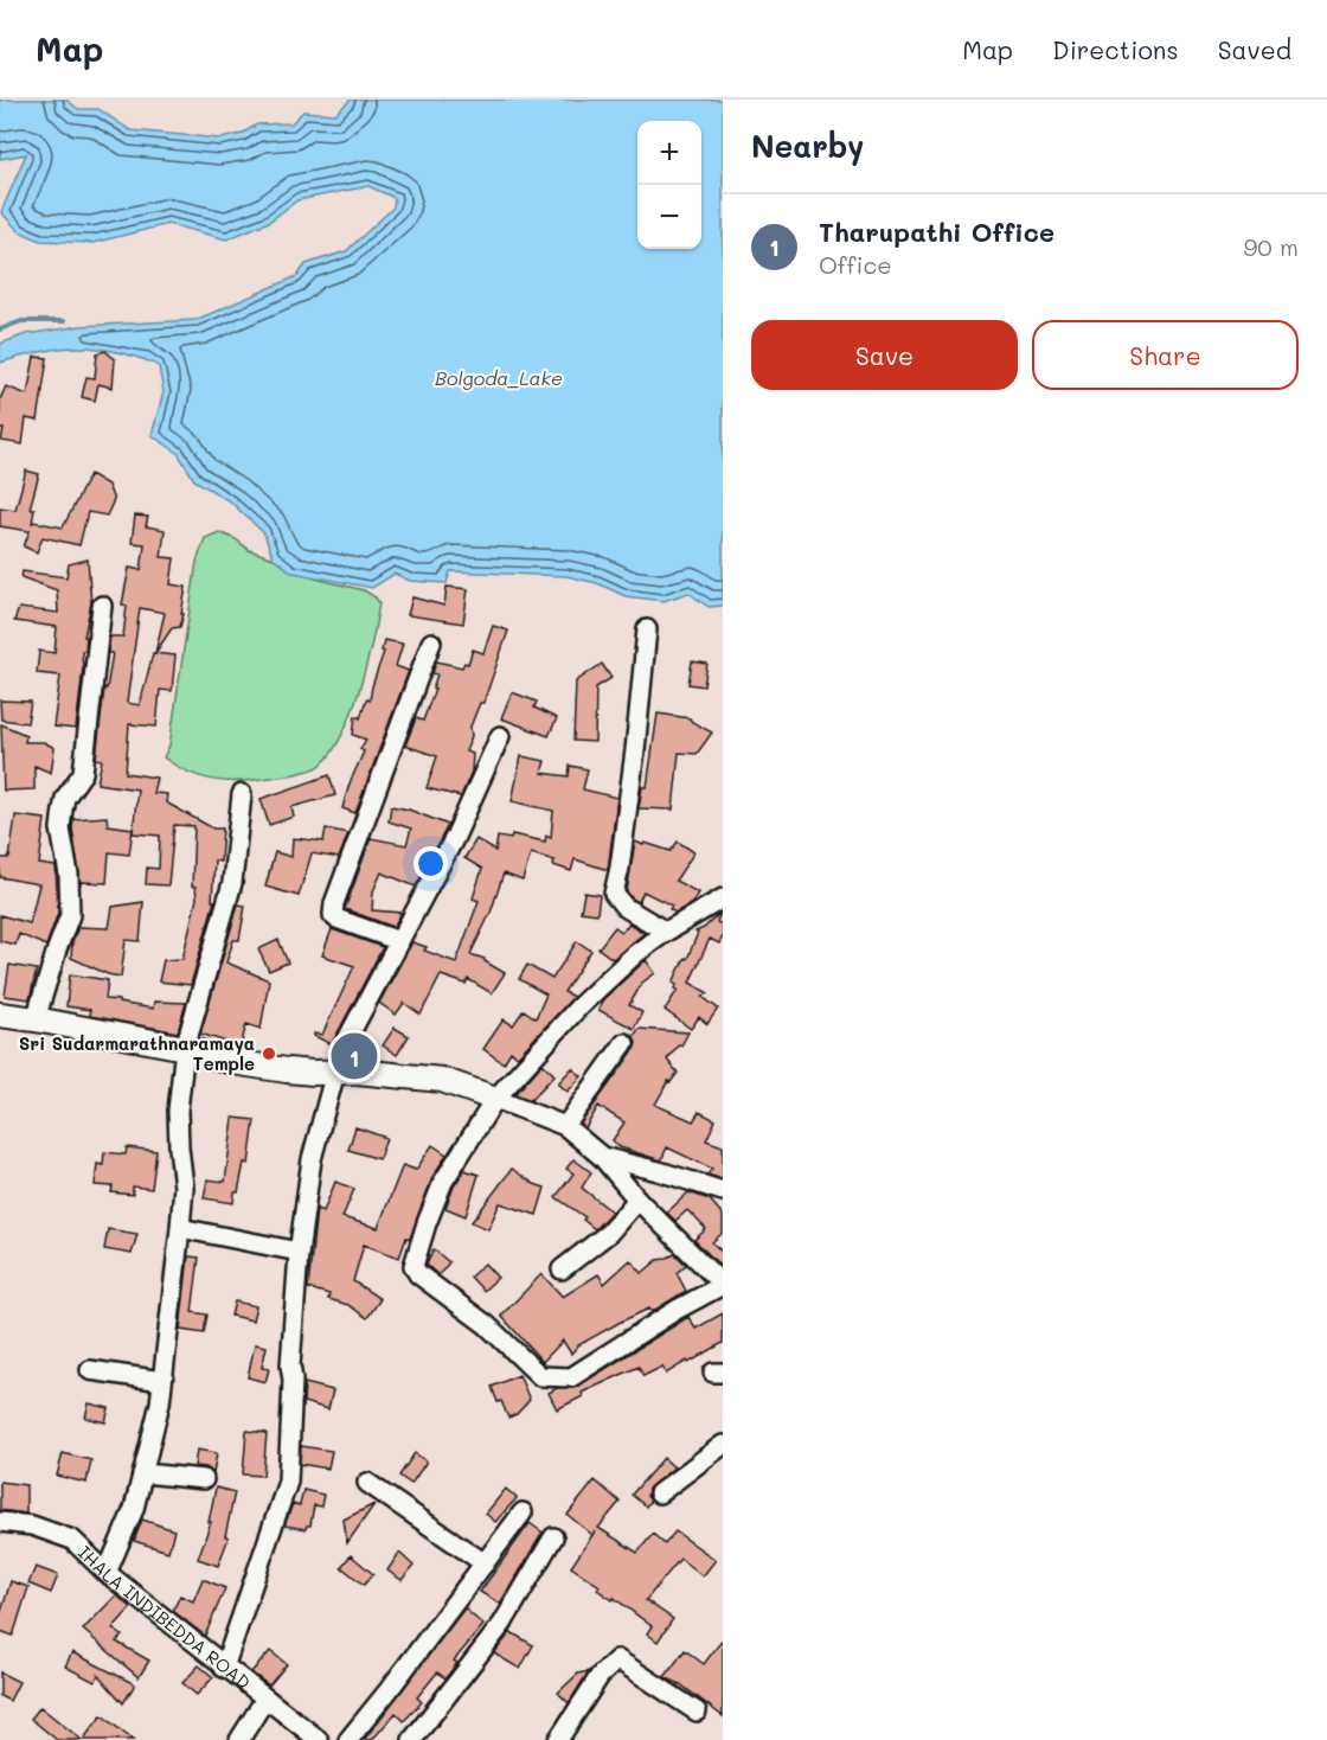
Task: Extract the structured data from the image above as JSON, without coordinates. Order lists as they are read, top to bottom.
{
  "streets": {
    "street": ["IHALA INDIBEDDA ROAD"]
  },
  "water": ["Bolgoda_Lake"],
  "places": ["Sri Sudarmarathnaramaya Temple"],
  "page": {
    "header": "Map",
    "nav": ["Map", "Directions", "Saved"],
    "heading": "Nearby",
    "map_buttons": ["+", "−"],
    "list": [
      {
        "mark": "1",
        "name": "Tharupathi Office",
        "note": "Office",
        "value": "90 m"
      }
    ],
    "buttons": ["Save", "Share"],
    "pins": "1"
  }
}
